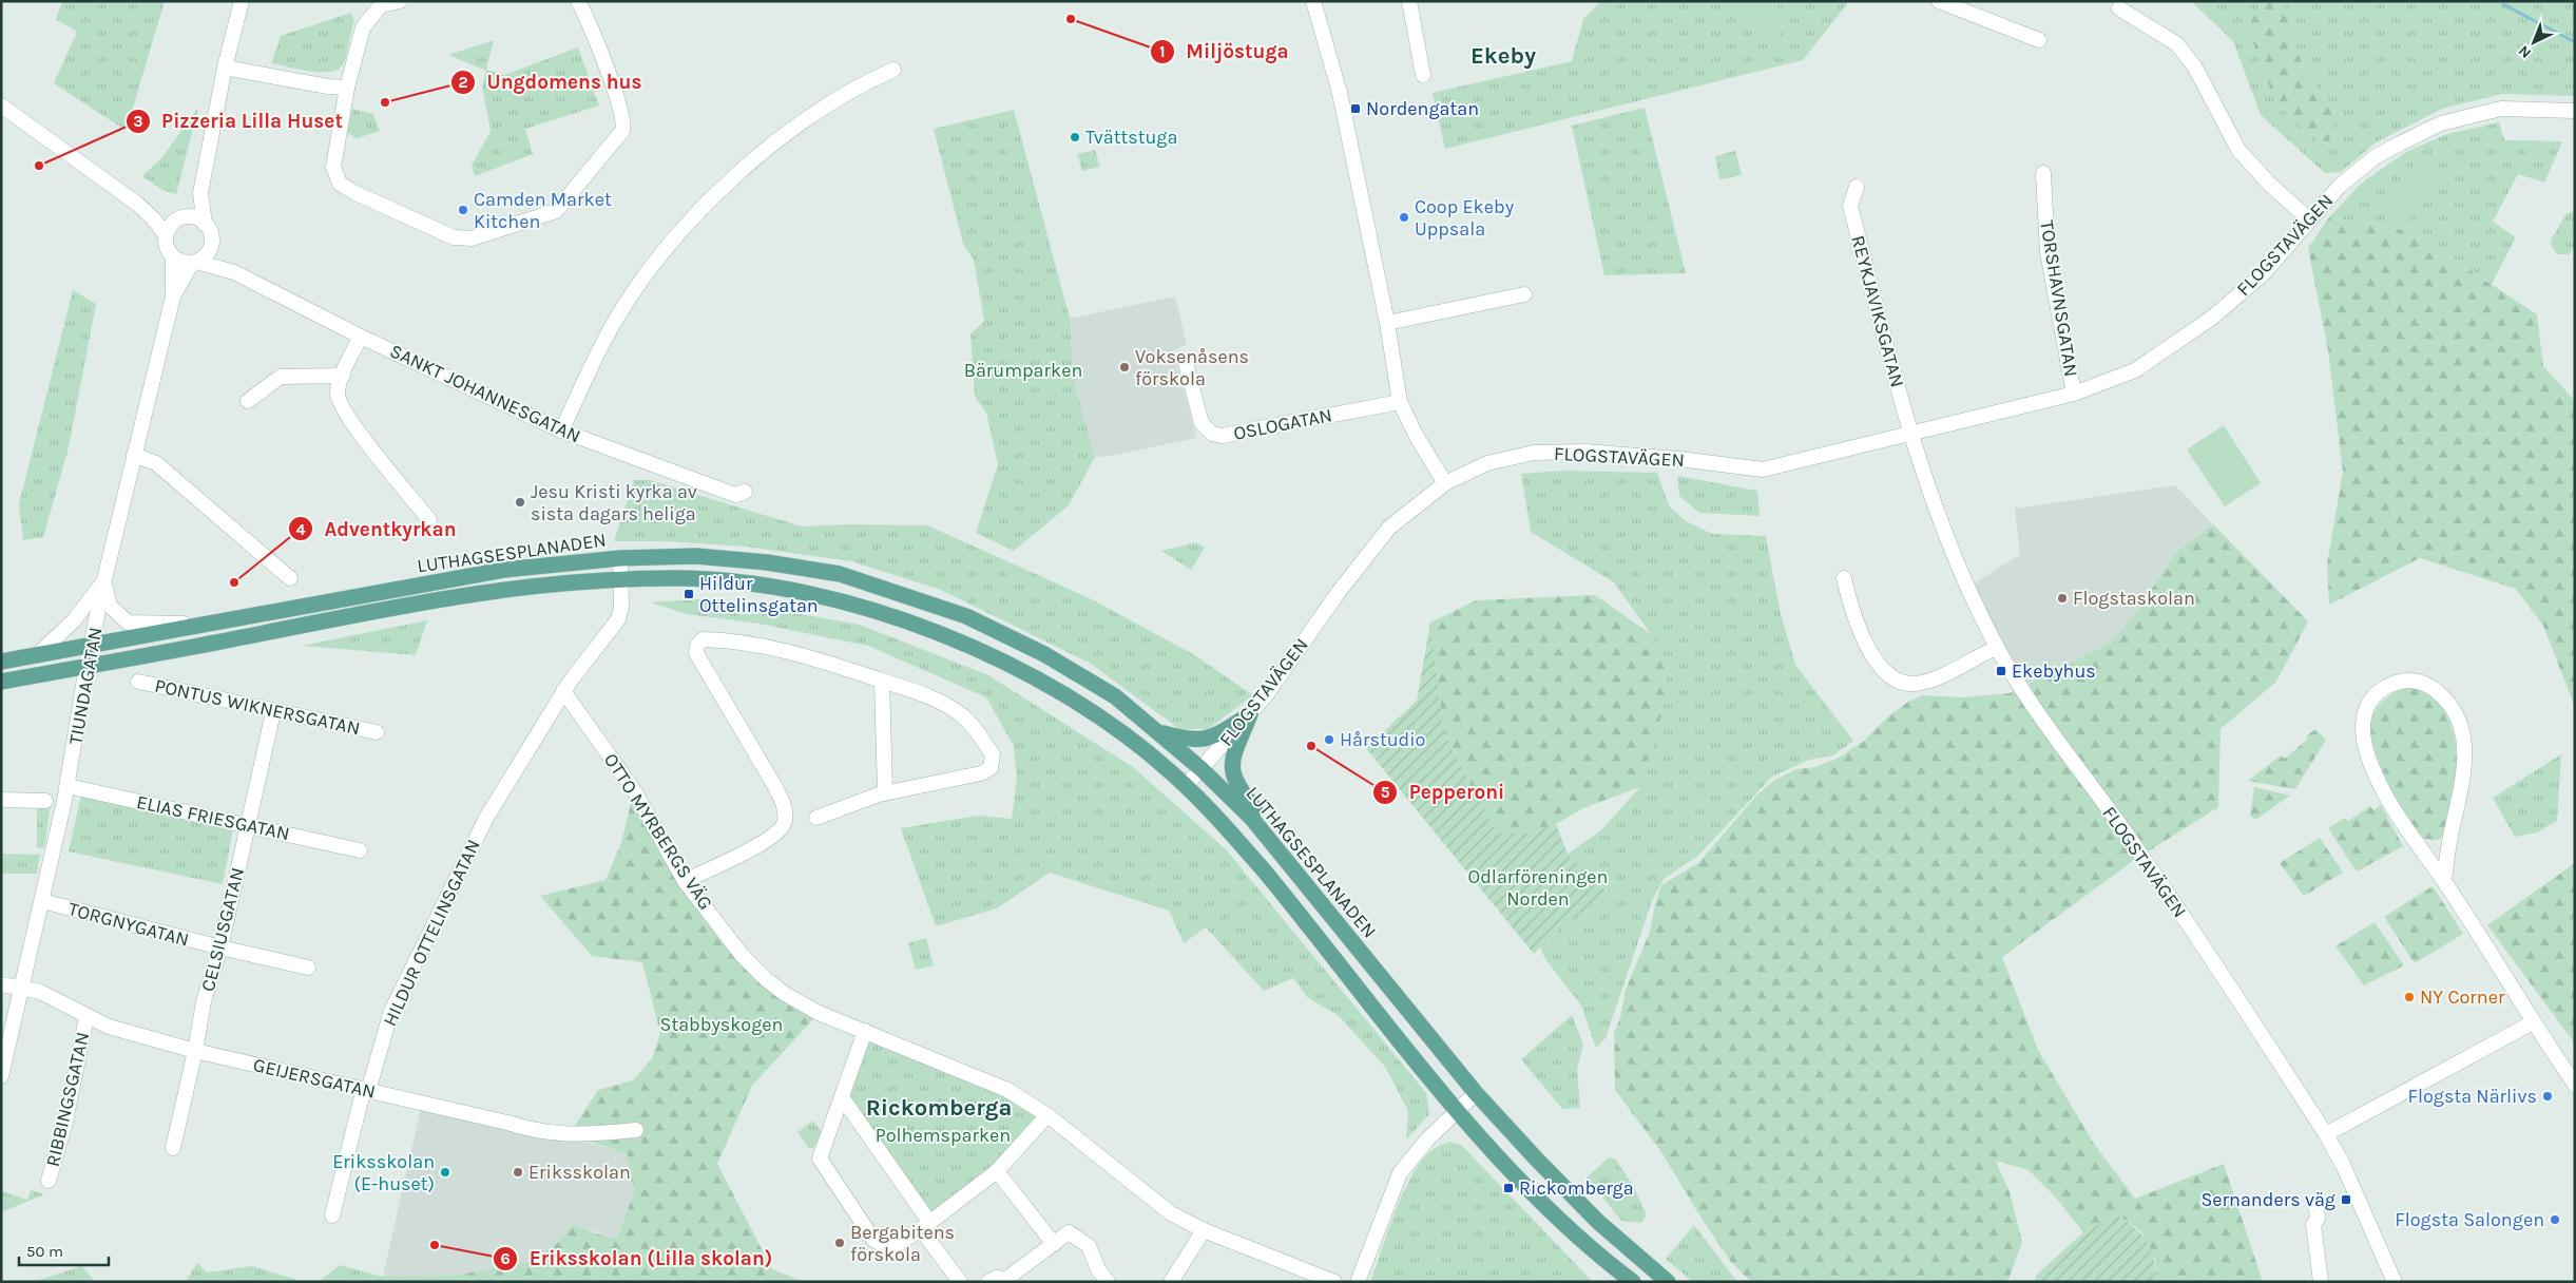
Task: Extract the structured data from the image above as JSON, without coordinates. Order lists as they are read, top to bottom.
{
  "streets": {
    "main road": ["LUTHAGSESPLANADEN"],
    "street": [
      "FLOGSTAVÄGEN",
      "TORSHAVNSGATAN",
      "REYKJAVIKSGATAN",
      "SANKT JOHANNESGATAN",
      "OSLOGATAN",
      "TIUNDAGATAN",
      "PONTUS WIKNERSGATAN",
      "ELIAS FRIESGATAN",
      "OTTO MYRBERGS VÄG",
      "TORGNYGATAN",
      "CELSIUSGATAN",
      "HILDUR OTTELINSGATAN",
      "GEIJERSGATAN",
      "RIBBINGSGATAN"
    ]
  },
  "crossings": [
    ["FLOGSTAVÄGEN", "TORSHAVNSGATAN"],
    ["FLOGSTAVÄGEN", "REYKJAVIKSGATAN"],
    ["FLOGSTAVÄGEN", "LUTHAGSESPLANADEN"],
    ["SANKT JOHANNESGATAN", "TIUNDAGATAN"],
    ["LUTHAGSESPLANADEN", "TIUNDAGATAN"],
    ["LUTHAGSESPLANADEN", "HILDUR OTTELINSGATAN"],
    ["TIUNDAGATAN", "ELIAS FRIESGATAN"],
    ["TIUNDAGATAN", "TORGNYGATAN"],
    ["TIUNDAGATAN", "GEIJERSGATAN"],
    ["PONTUS WIKNERSGATAN", "CELSIUSGATAN"],
    ["ELIAS FRIESGATAN", "CELSIUSGATAN"],
    ["OTTO MYRBERGS VÄG", "HILDUR OTTELINSGATAN"],
    ["TORGNYGATAN", "CELSIUSGATAN"],
    ["CELSIUSGATAN", "GEIJERSGATAN"],
    ["HILDUR OTTELINSGATAN", "GEIJERSGATAN"],
    ["GEIJERSGATAN", "RIBBINGSGATAN"]
  ],
  "districts": ["Ekeby", "Rickomberga"],
  "parks": [
    "Bärumparken",
    "Odlarföreningen Norden",
    "Stabbyskogen",
    "Polhemsparken"
  ],
  "places": {
    "other": [
      "Miljöstuga",
      "Ungdomens hus",
      "Tvättstuga",
      "Pizzeria Lilla Huset",
      "Camden Market Kitchen",
      "Coop Ekeby Uppsala",
      "Voksenåsens förskola",
      "Jesu Kristi kyrka av sista dagars heliga",
      "Adventkyrkan",
      "Flogstaskolan",
      "Hårstudio",
      "Pepperoni",
      "NY Corner",
      "Flogsta Närlivs",
      "Eriksskolan (E-huset)",
      "Eriksskolan",
      "Flogsta Salongen",
      "Bergabitens förskola",
      "Eriksskolan (Lilla skolan)"
    ],
    "transit": [
      "Nordengatan",
      "Hildur Ottelinsgatan",
      "Ekebyhus",
      "Rickomberga",
      "Sernanders väg"
    ]
  },
  "scale_bar": "50 m",
  "north": "bottom left"
}
